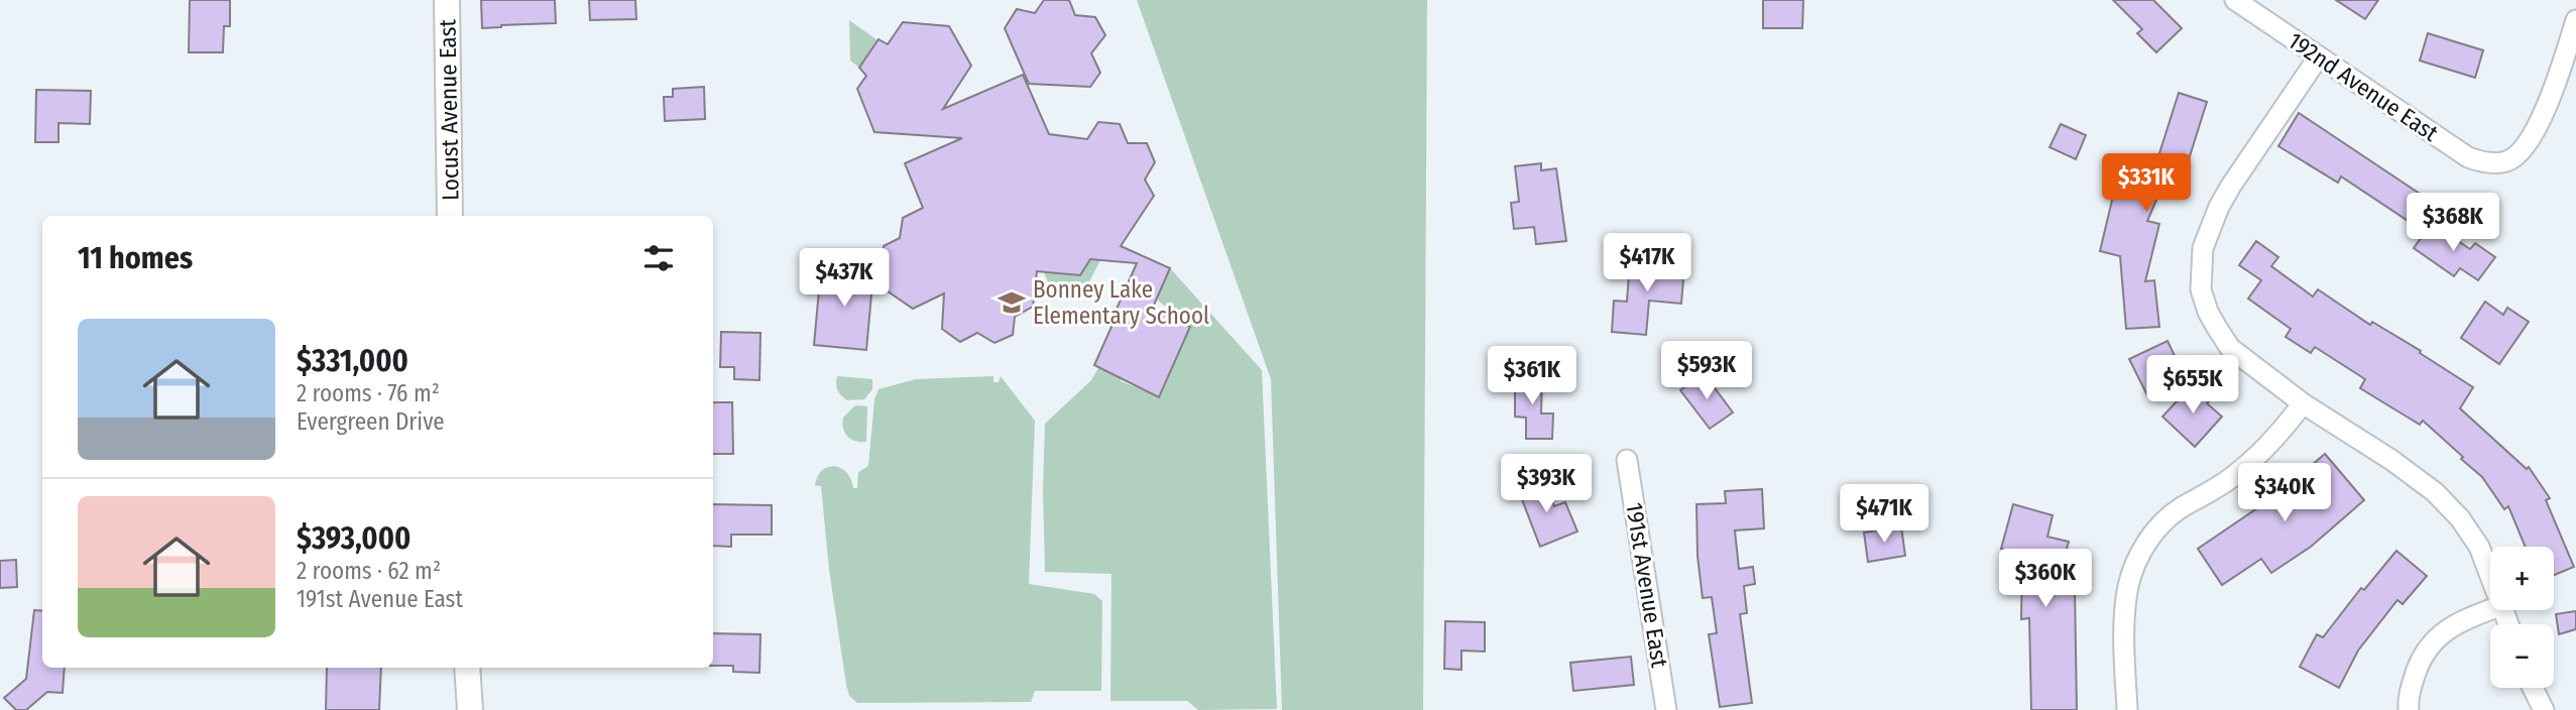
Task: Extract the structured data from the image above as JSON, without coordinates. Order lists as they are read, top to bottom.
{
  "streets": {
    "street": ["192nd Avenue East", "Locust Avenue East", "191st Avenue East"]
  },
  "places": {
    "school or university": ["Bonney Lake Elementary School"]
  },
  "page": {
    "price": [
      "$331K",
      "$368K",
      "$417K",
      "$437K",
      "$593K",
      "$361K",
      "$655K",
      "$393K",
      "$340K",
      "$471K",
      "$360K"
    ],
    "heading": "11 homes",
    "list": [
      {
        "name": "$331,000",
        "note": "2 rooms · 76 m² · Evergreen Drive"
      },
      {
        "name": "$393,000",
        "note": "2 rooms · 62 m² · 191st Avenue East"
      }
    ],
    "map_buttons": ["+", "−"]
  }
}
